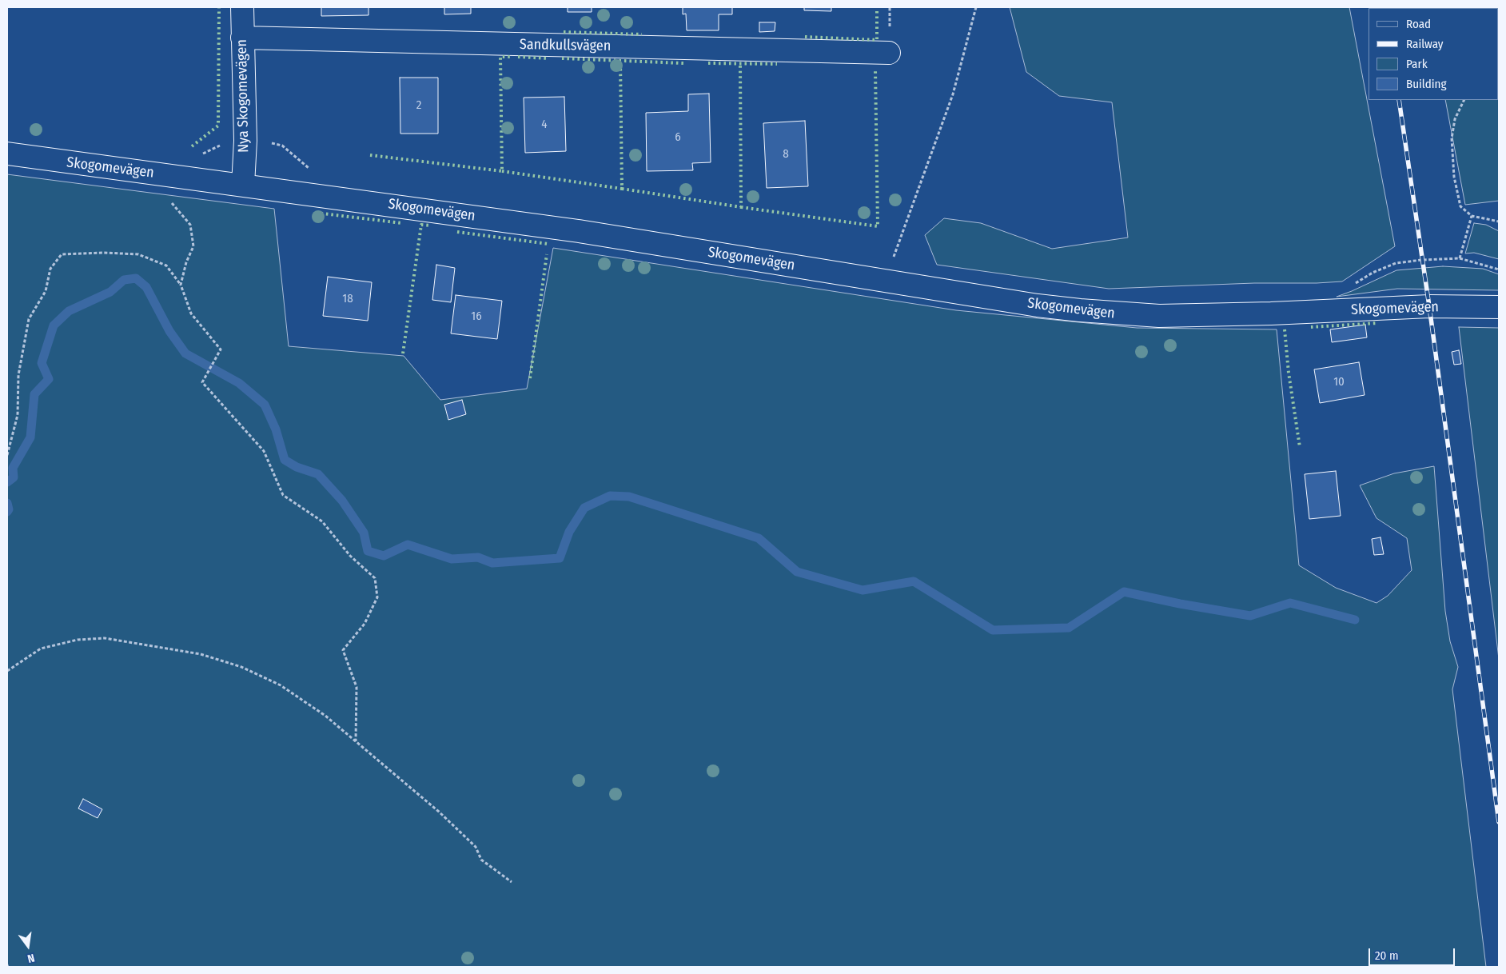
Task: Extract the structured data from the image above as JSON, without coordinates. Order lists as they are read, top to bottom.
{
  "streets": {
    "street": ["Sandkullsvägen", "Nya Skogomevägen", "Skogomevägen"]
  },
  "crossings": [
    ["Sandkullsvägen", "Nya Skogomevägen"],
    ["Nya Skogomevägen", "Skogomevägen"]
  ],
  "house_numbers": [
    "2",
    "4",
    "6",
    "8",
    "18",
    "16",
    "10"
  ],
  "legend": [
    "Road",
    "Railway",
    "Park",
    "Building"
  ],
  "scale_bar": "20 m",
  "north": "bottom"
}
